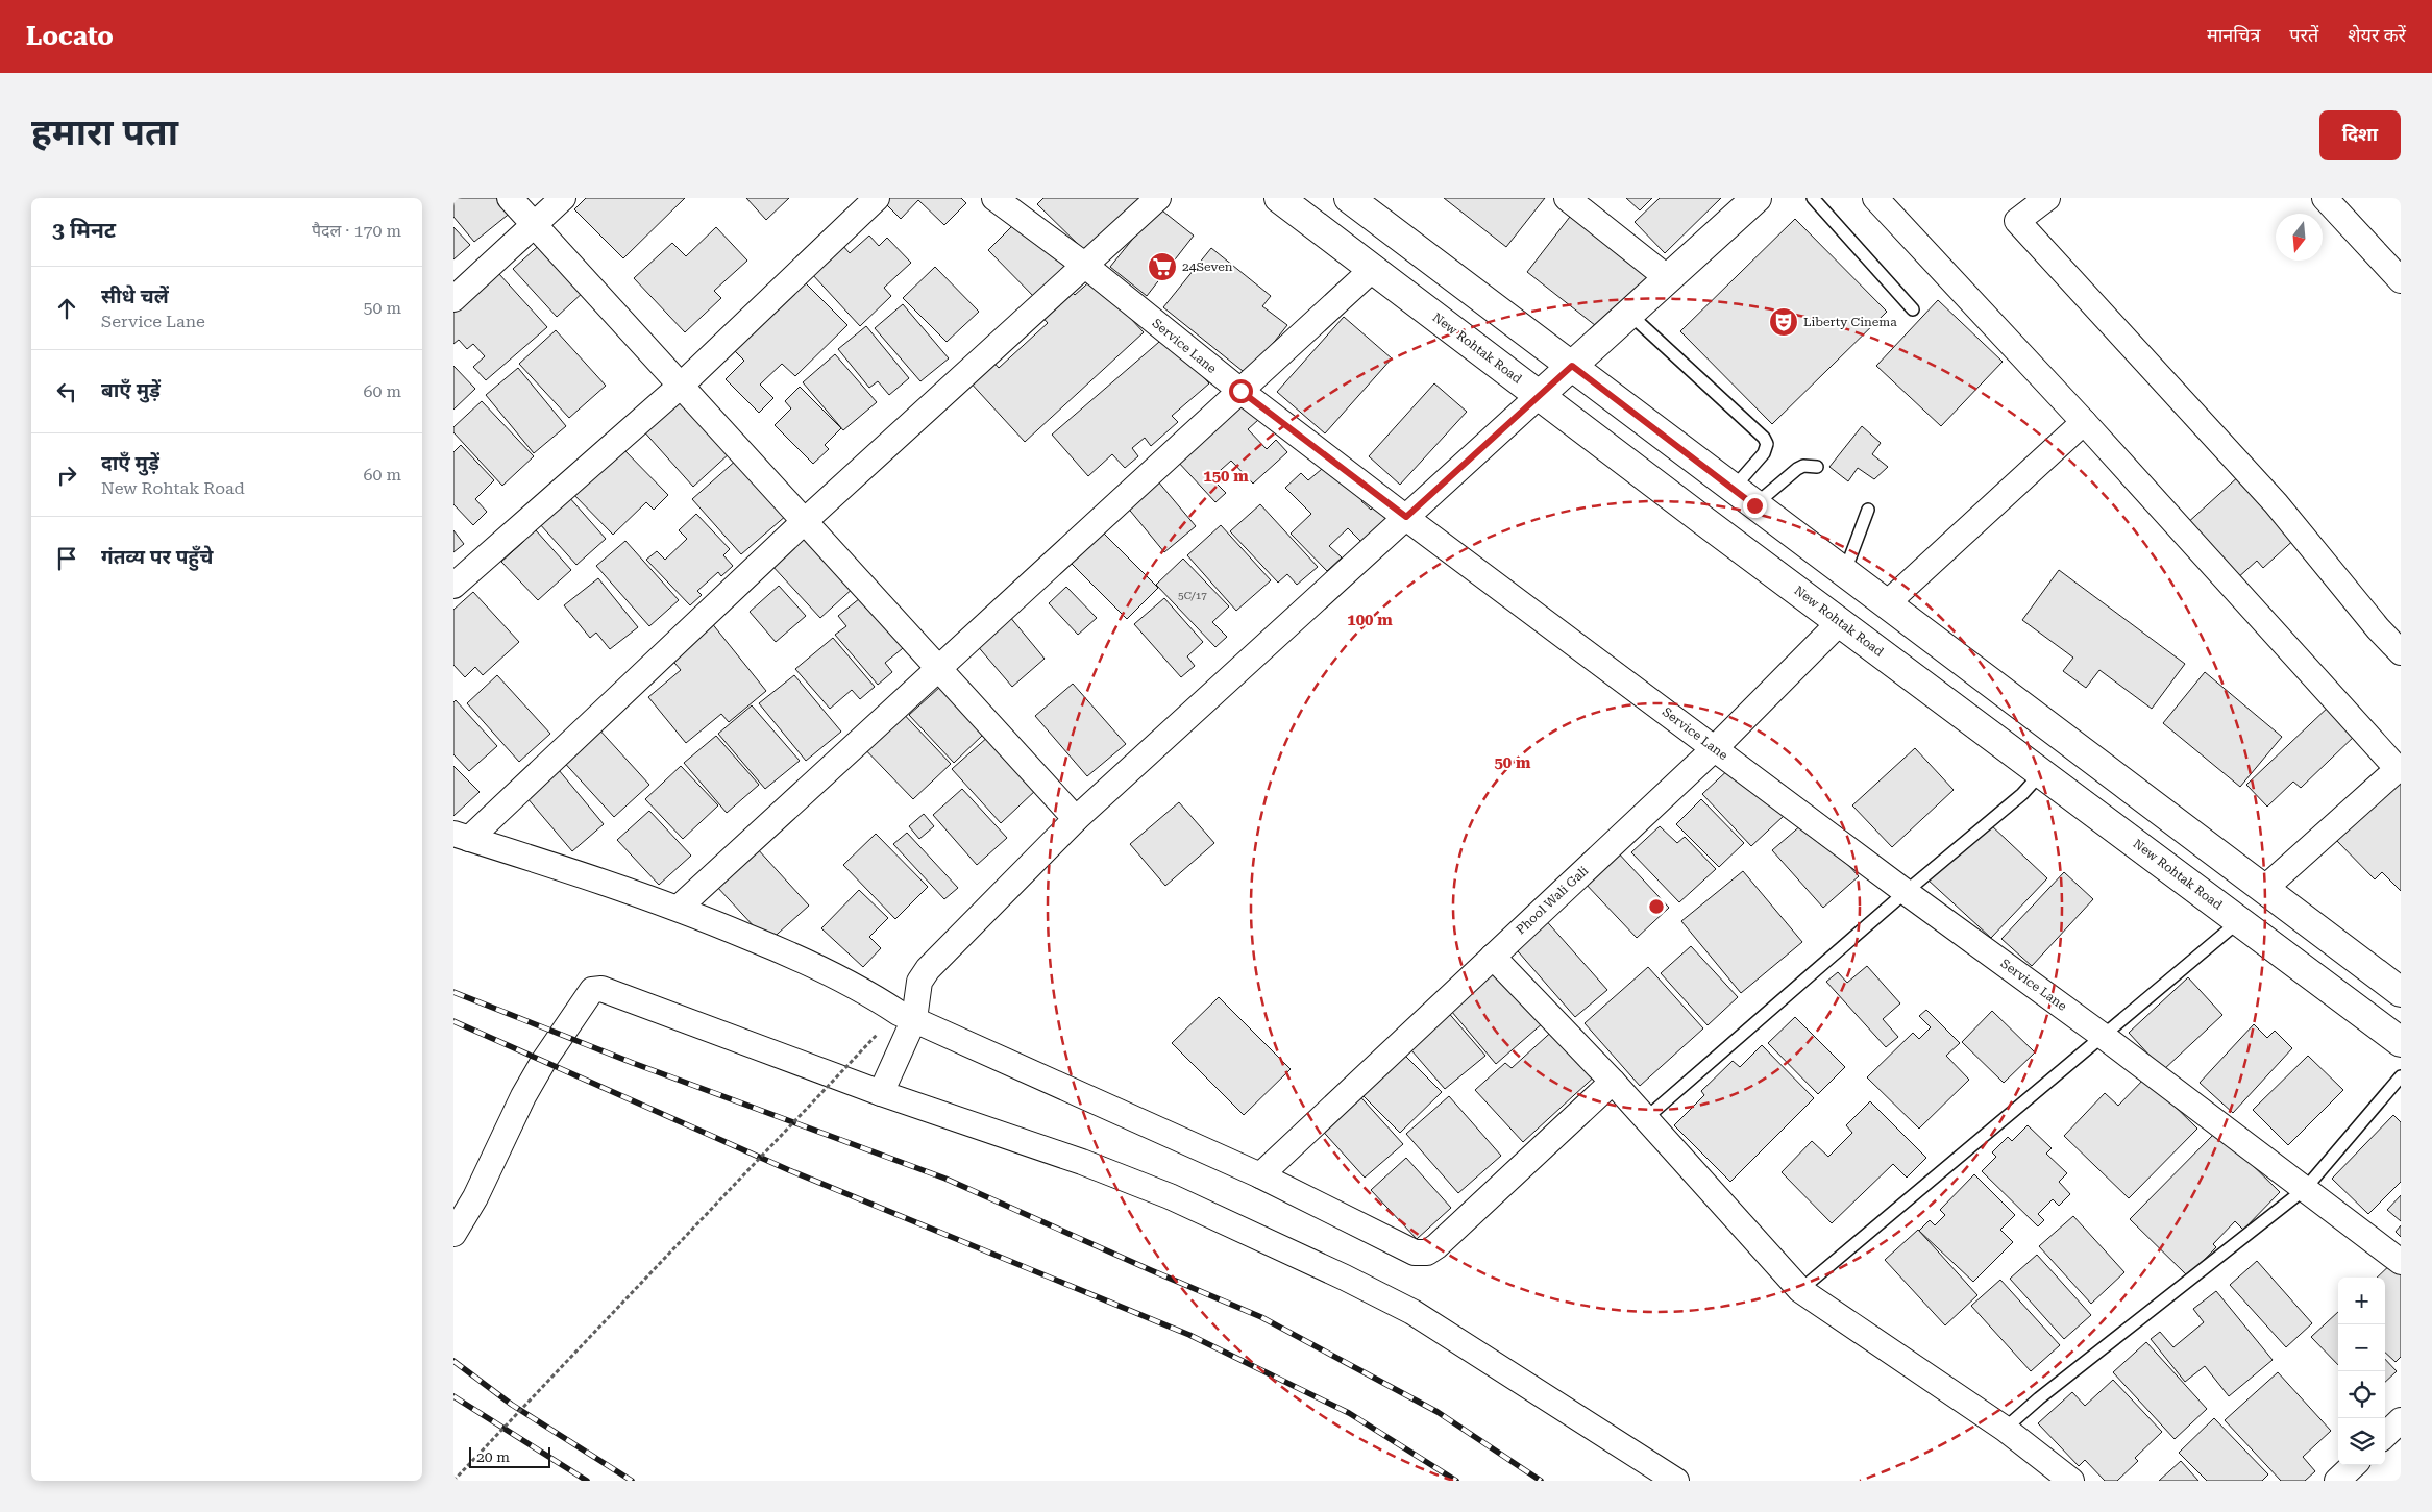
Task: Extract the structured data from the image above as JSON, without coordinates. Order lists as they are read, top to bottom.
{
  "streets": {
    "main road": ["New Rohtak Road"],
    "street": ["Service Lane", "Phool Wali Gali"]
  },
  "crossings": [
    ["Service Lane", "Phool Wali Gali"],
    ["New Rohtak Road", "Phool Wali Gali"]
  ],
  "places": {
    "supermarket": ["24Seven"],
    "theatre": ["Liberty Cinema"]
  },
  "house_numbers": ["5C/17"],
  "scale_bar": "20 m",
  "north": "bottom",
  "page": {
    "header": "Locato",
    "nav": ["मानचित्र", "परतें", "शेयर करें"],
    "buttons": "दिशा",
    "title": "हमारा पता",
    "heading": ["3 मिनट", "पैदल · 170 m"],
    "list": [
      ["सीधे चलें", "Service Lane", "50 m"],
      ["बाएँ मुड़ें", "60 m"],
      ["दाएँ मुड़ें", "New Rohtak Road", "60 m"],
      "गंतव्य पर पहुँचे"
    ],
    "map_buttons": ["+", "−"],
    "scale": "20 m"
  },
  "rings": ["150 m", "100 m", "50 m"]
}
